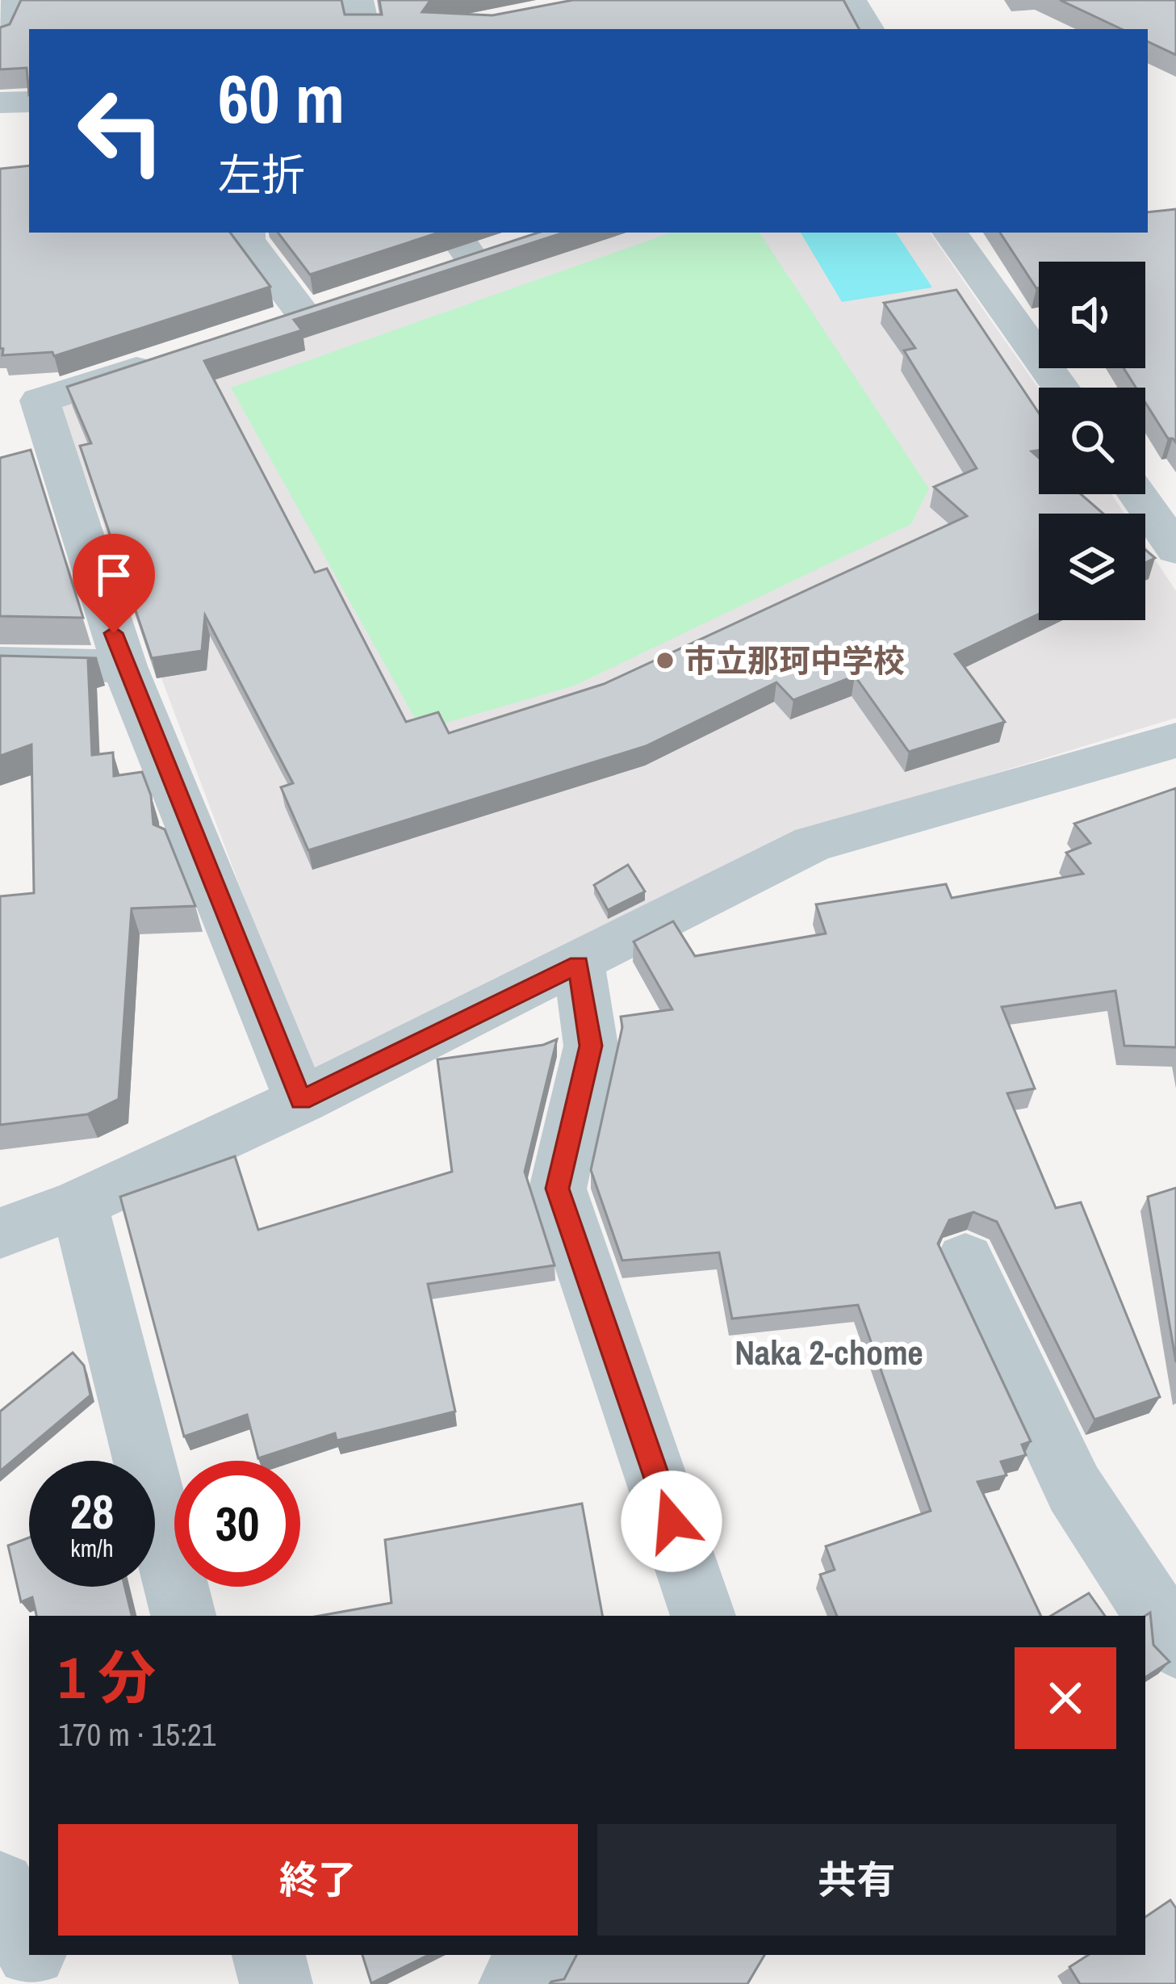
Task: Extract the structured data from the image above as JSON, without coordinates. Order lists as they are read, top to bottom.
{
  "districts": ["Naka 2-chome"],
  "places": ["市立那珂中学校"],
  "page": {
    "turn": ["60 m", "左折"],
    "speed": "28 km/h",
    "limit": "30",
    "heading": ["1 分", "170 m · 15:21"],
    "buttons": ["終了", "共有"]
  }
}
